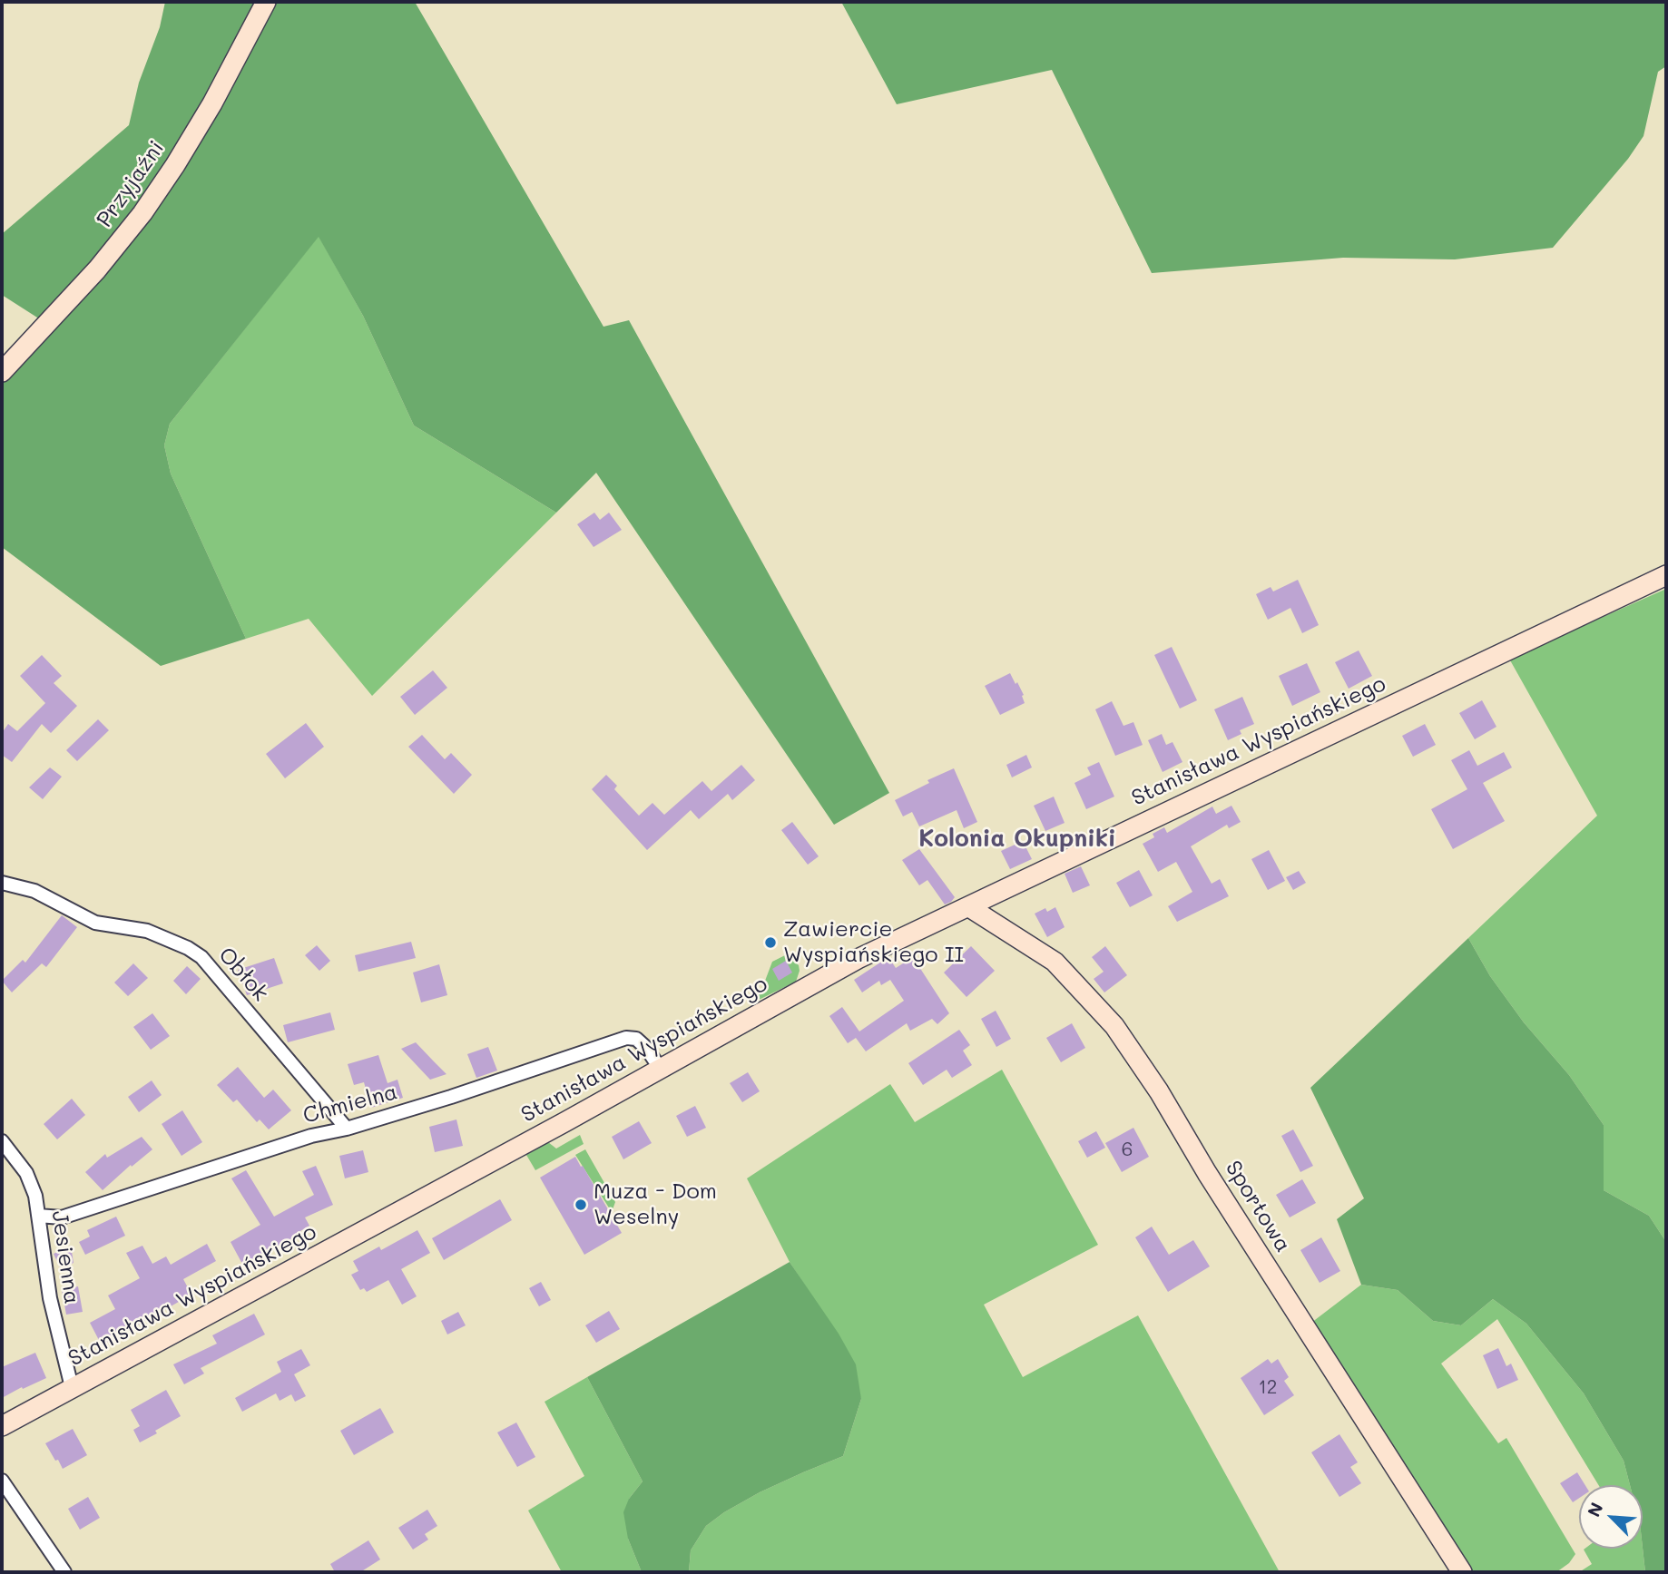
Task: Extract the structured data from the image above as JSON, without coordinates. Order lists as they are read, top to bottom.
{
  "streets": {
    "street": [
      "Przyjaźni",
      "Stanisława Wyspiańskiego",
      "Obłok",
      "Chmielna",
      "Sportowa",
      "Jesienna"
    ]
  },
  "crossings": [
    ["Stanisława Wyspiańskiego", "Chmielna"],
    ["Stanisława Wyspiańskiego", "Sportowa"],
    ["Stanisława Wyspiańskiego", "Jesienna"],
    ["Obłok", "Chmielna"],
    ["Chmielna", "Jesienna"]
  ],
  "districts": ["Kolonia Okupniki"],
  "places": ["Zawiercie Wyspiańskiego II", "Muza - Dom Weselny"],
  "house_numbers": ["6", "12"],
  "north": "top left"
}
